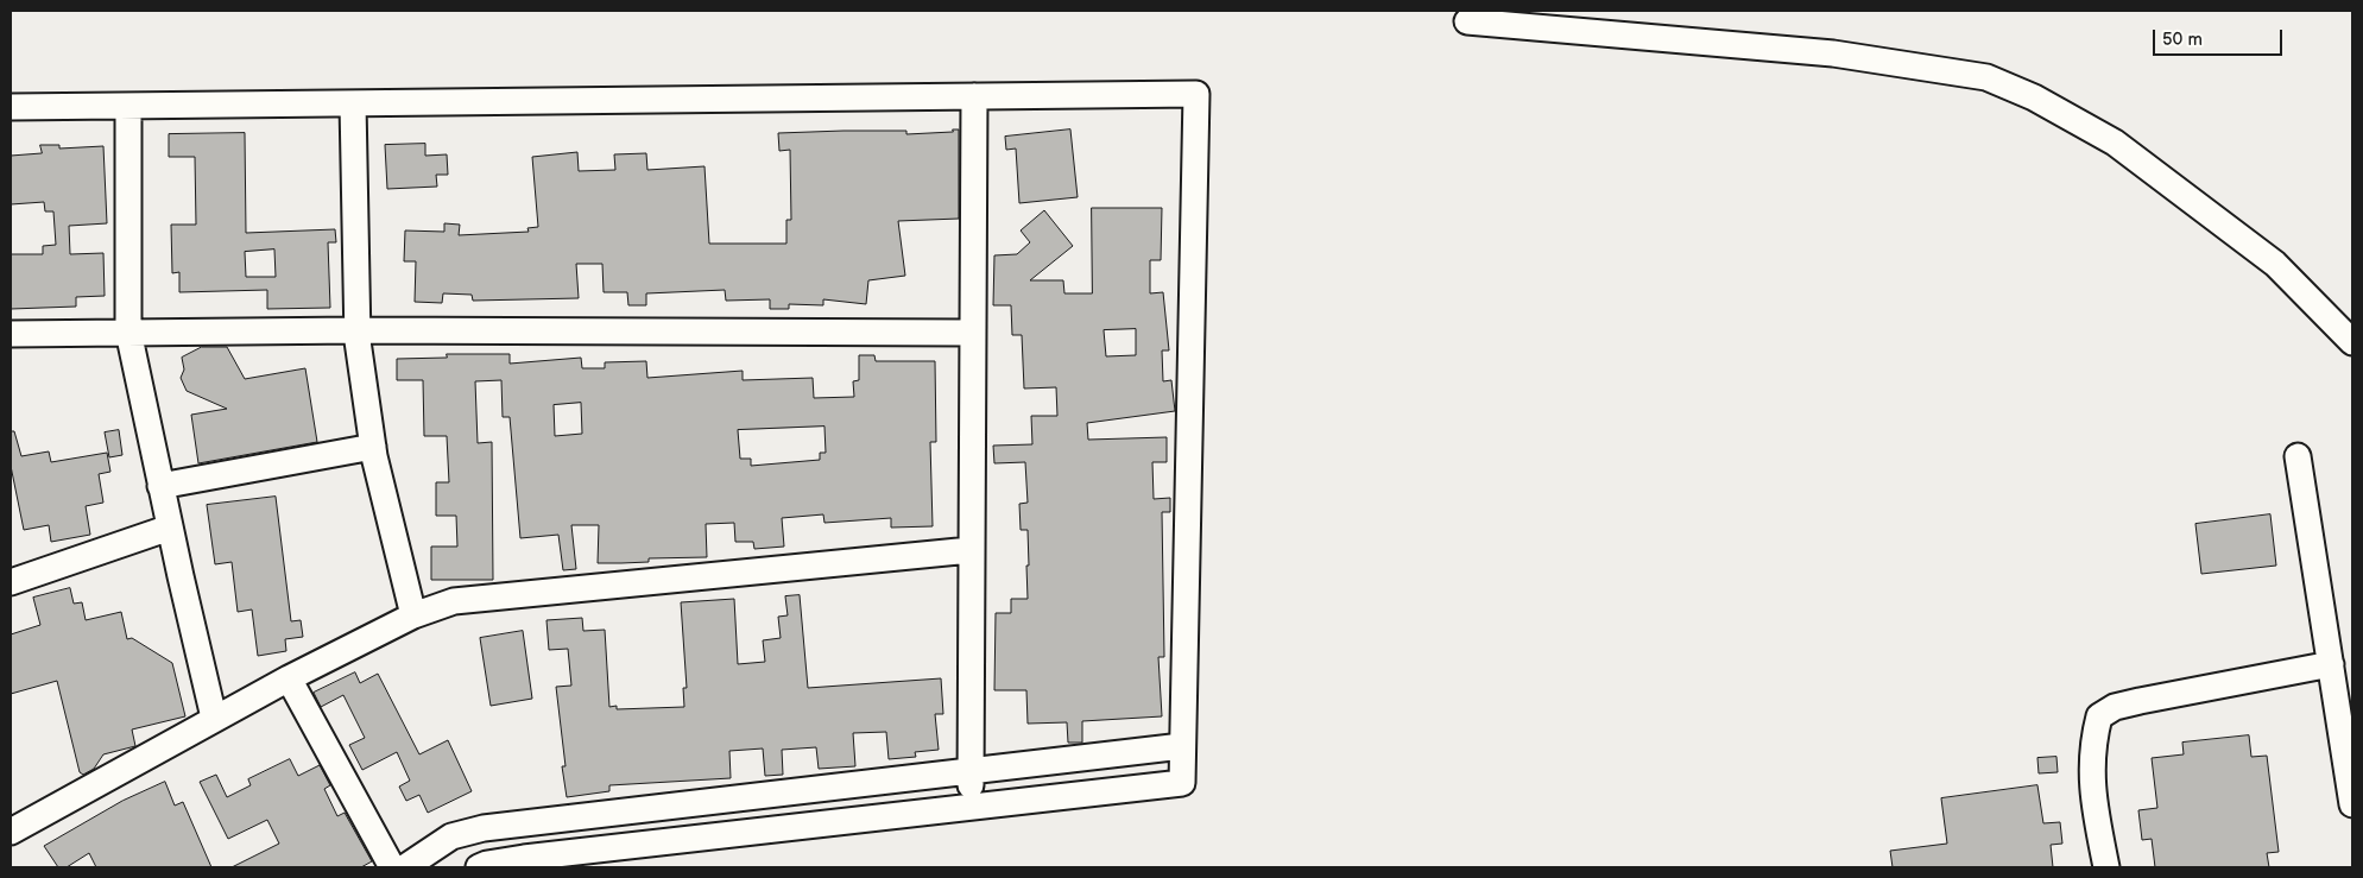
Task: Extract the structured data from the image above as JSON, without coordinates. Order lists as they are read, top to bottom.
{
  "scale_bar": "50 m"
}
